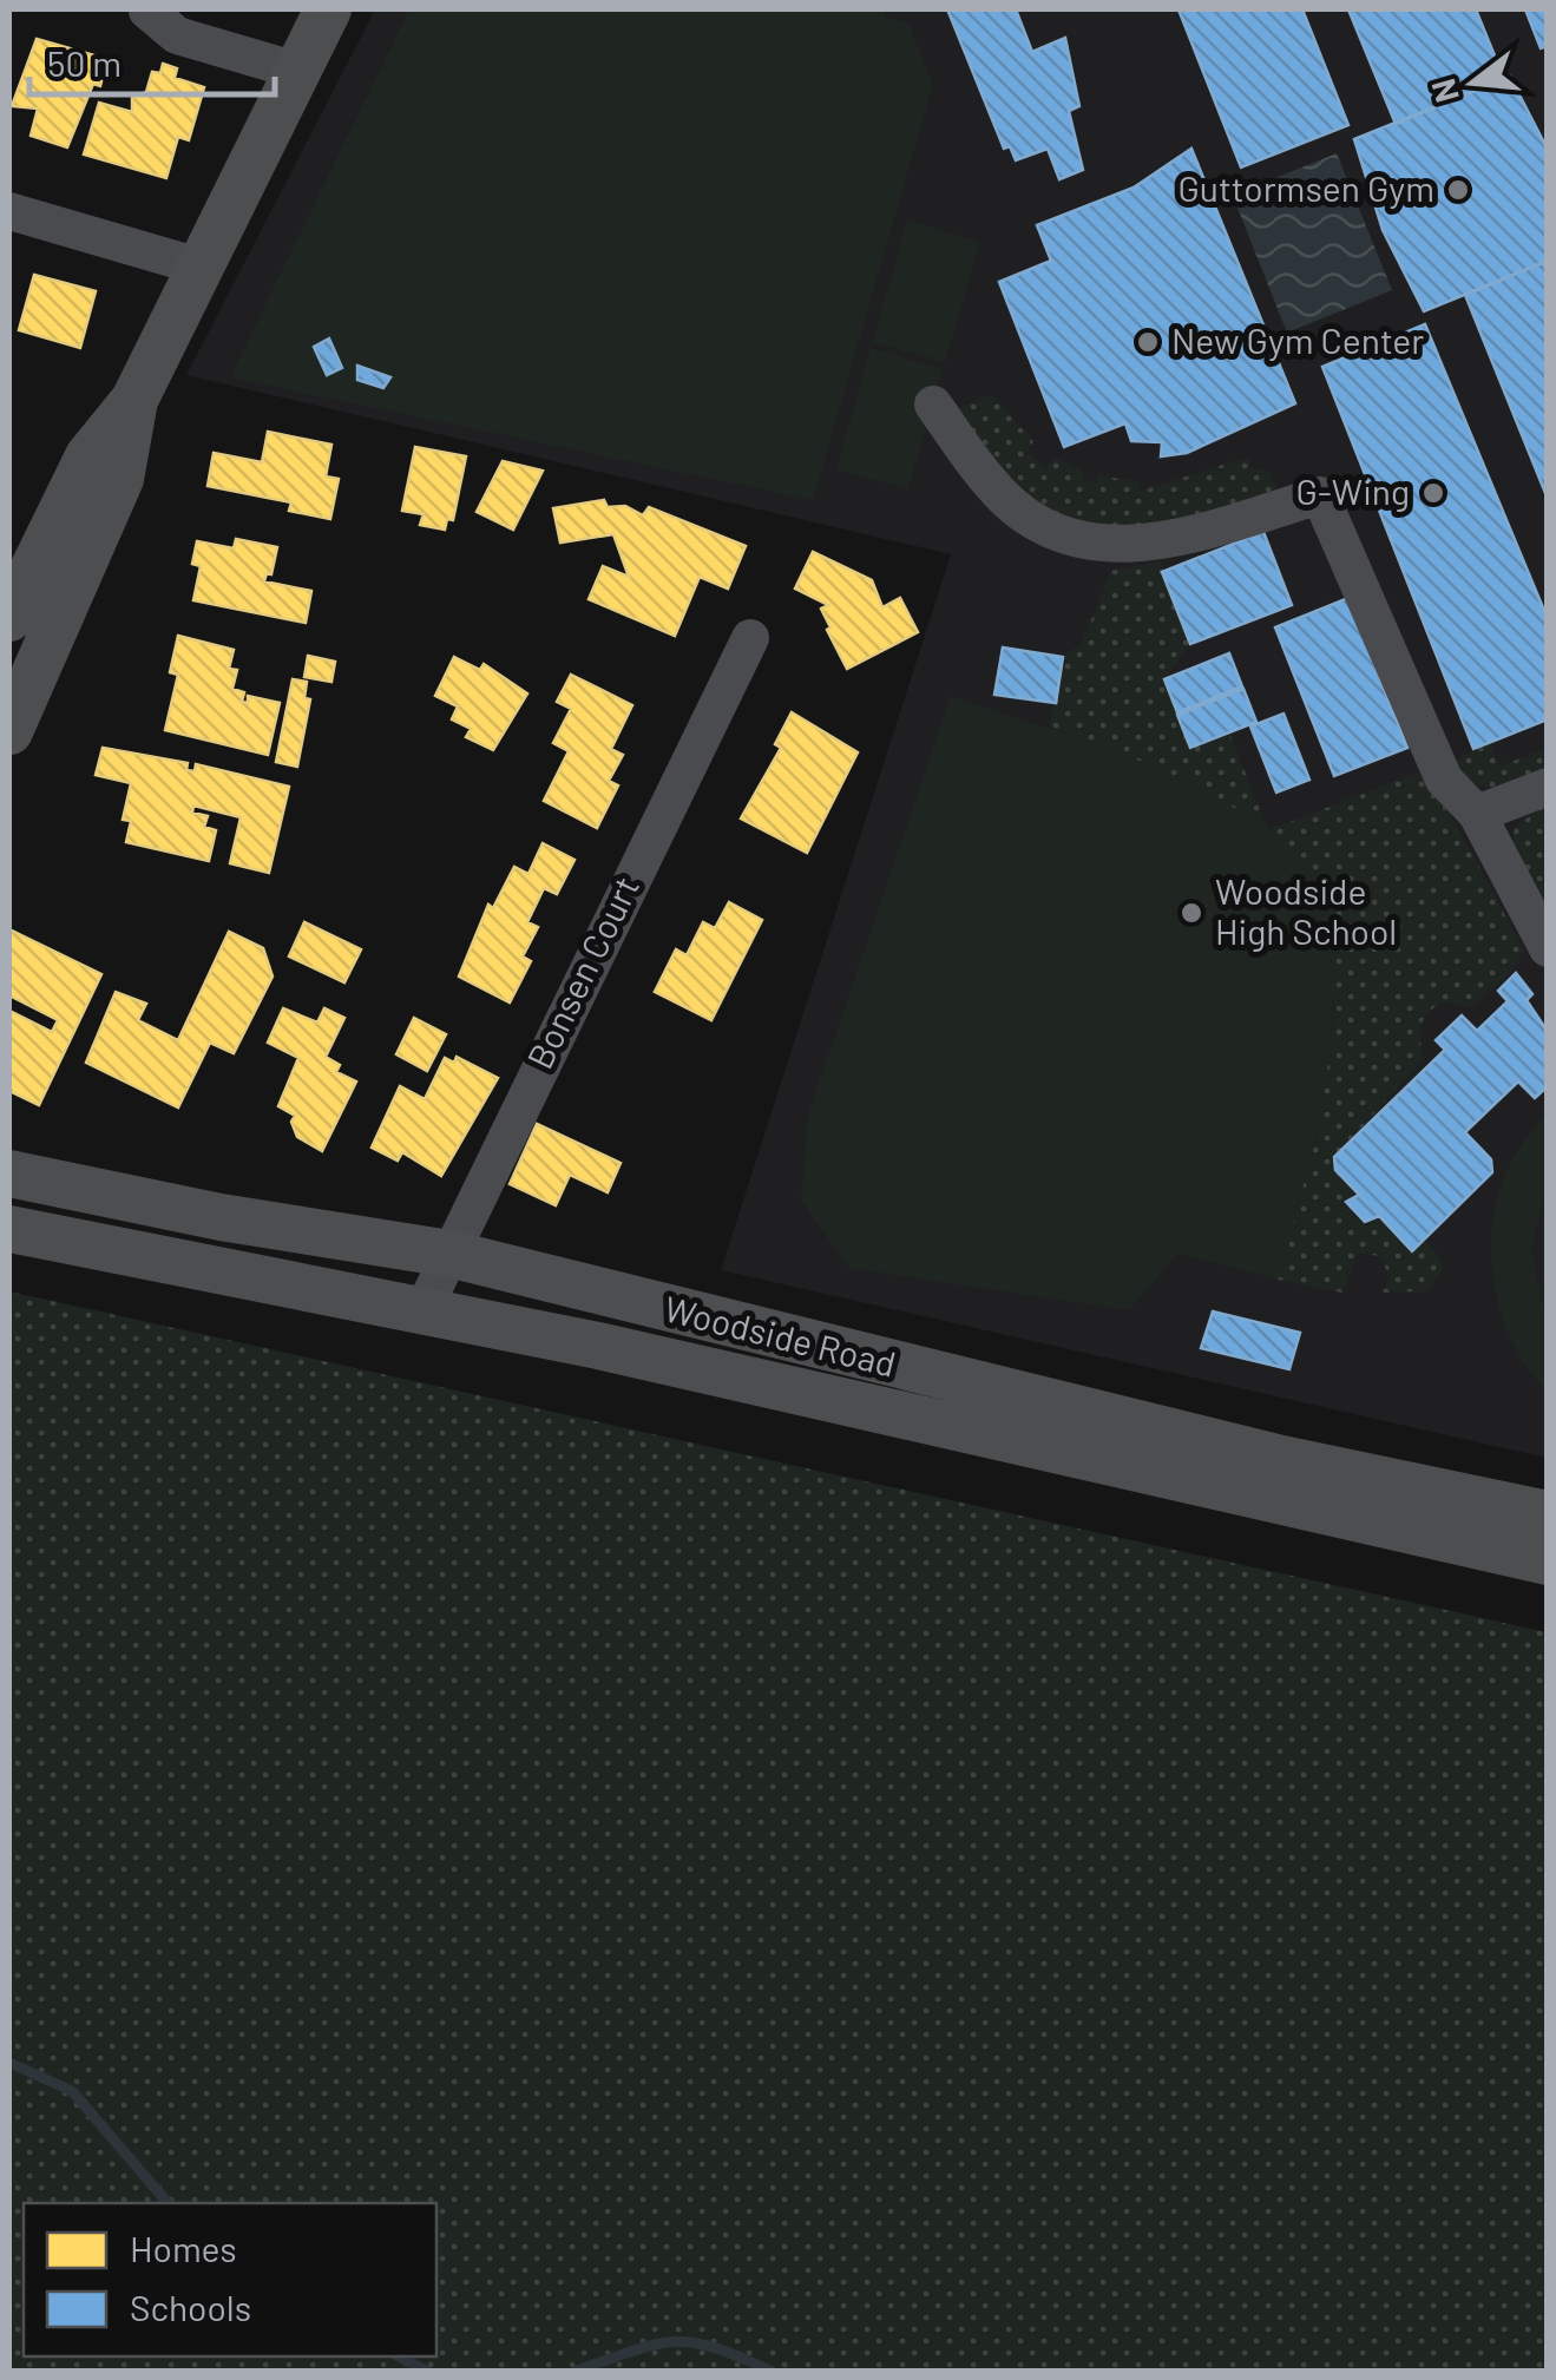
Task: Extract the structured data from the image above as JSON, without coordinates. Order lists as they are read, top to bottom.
{
  "streets": {
    "main road": ["Woodside Road"],
    "street": ["Bonsen Court"]
  },
  "crossings": [
    ["Bonsen Court", "Woodside Road"]
  ],
  "places": [
    "Guttormsen Gym",
    "New Gym Center",
    "G-Wing",
    "Woodside High School"
  ],
  "legend": ["Homes", "Schools"],
  "scale_bar": "50 m",
  "north": "left"
}
